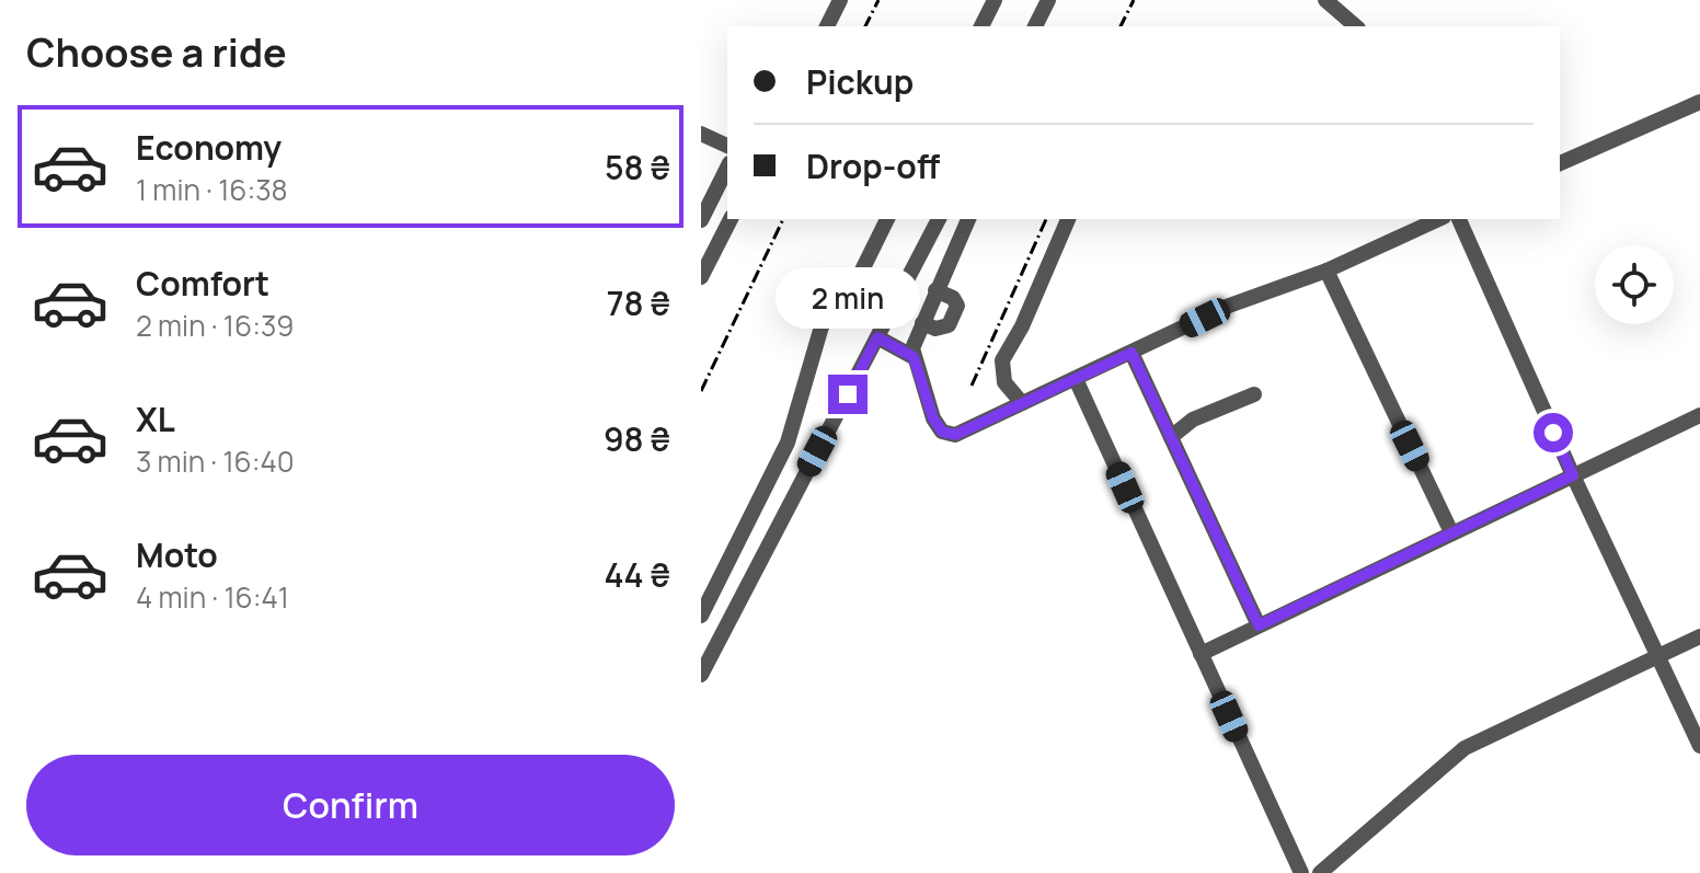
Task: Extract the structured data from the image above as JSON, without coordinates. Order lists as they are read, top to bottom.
{
  "page": {
    "heading": "Choose a ride",
    "banner": ["Pickup", "Drop-off"],
    "list": [
      {
        "name": "Economy",
        "note": "1 min · 16:38",
        "value": "58 ₴"
      },
      {
        "name": "Comfort",
        "note": "2 min · 16:39",
        "value": "78 ₴"
      },
      {
        "name": "XL",
        "note": "3 min · 16:40",
        "value": "98 ₴"
      },
      {
        "name": "Moto",
        "note": "4 min · 16:41",
        "value": "44 ₴"
      }
    ],
    "bubble": "2 min",
    "buttons": "Confirm"
  }
}
